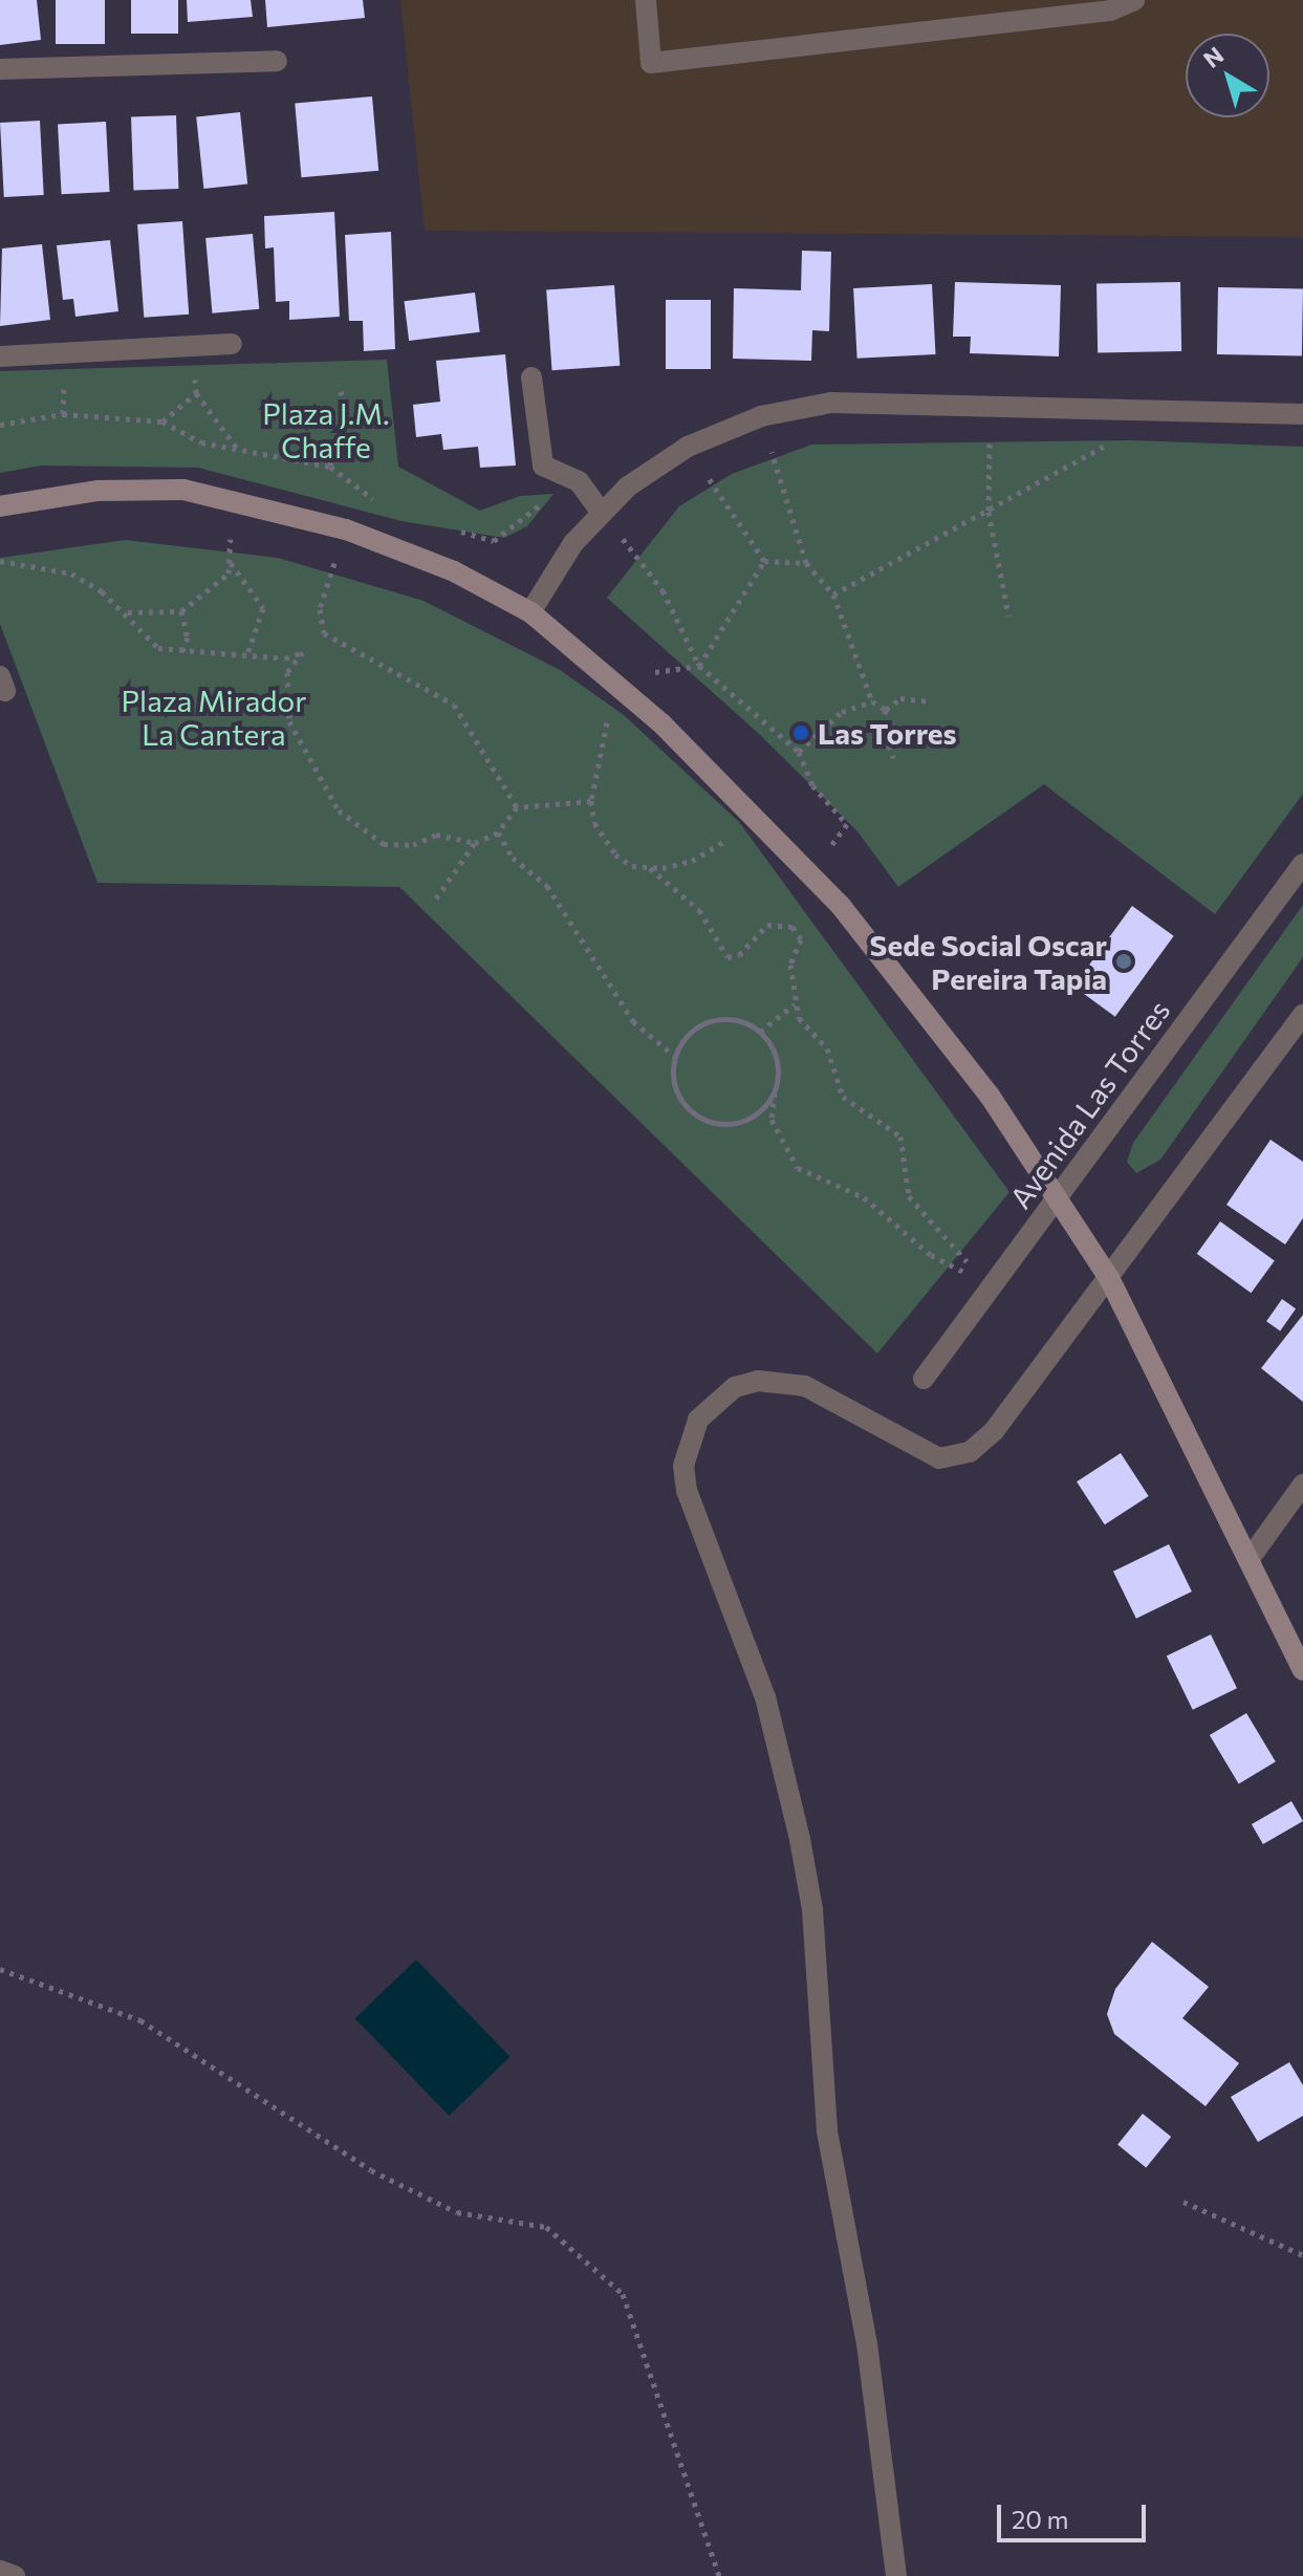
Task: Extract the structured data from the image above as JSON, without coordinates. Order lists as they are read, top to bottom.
{
  "streets": {
    "street": ["Avenida Las Torres"]
  },
  "parks": ["Plaza J.M. Chaffe", "Plaza Mirador La Cantera"],
  "places": ["Las Torres", "Sede Social Oscar Pereira Tapia"],
  "scale_bar": "20 m",
  "north": "top left"
}
